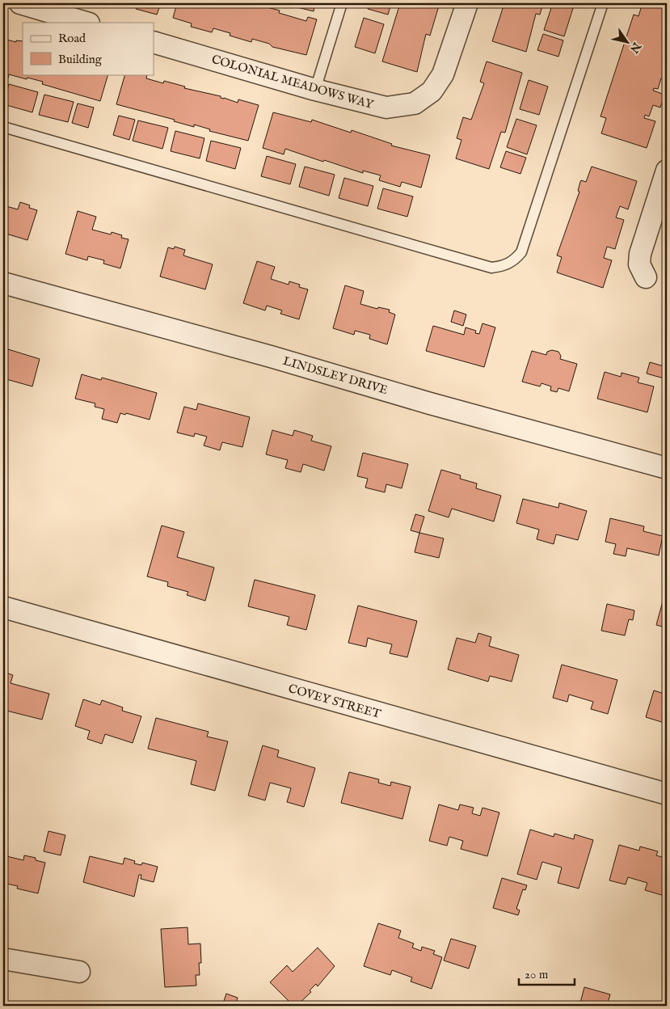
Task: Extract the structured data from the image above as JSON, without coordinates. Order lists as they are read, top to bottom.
{
  "streets": {
    "street": ["COLONIAL MEADOWS WAY", "LINDSLEY DRIVE", "COVEY STREET"]
  },
  "legend": ["Road", "Building"],
  "scale_bar": "20 m",
  "north": "bottom right"
}
